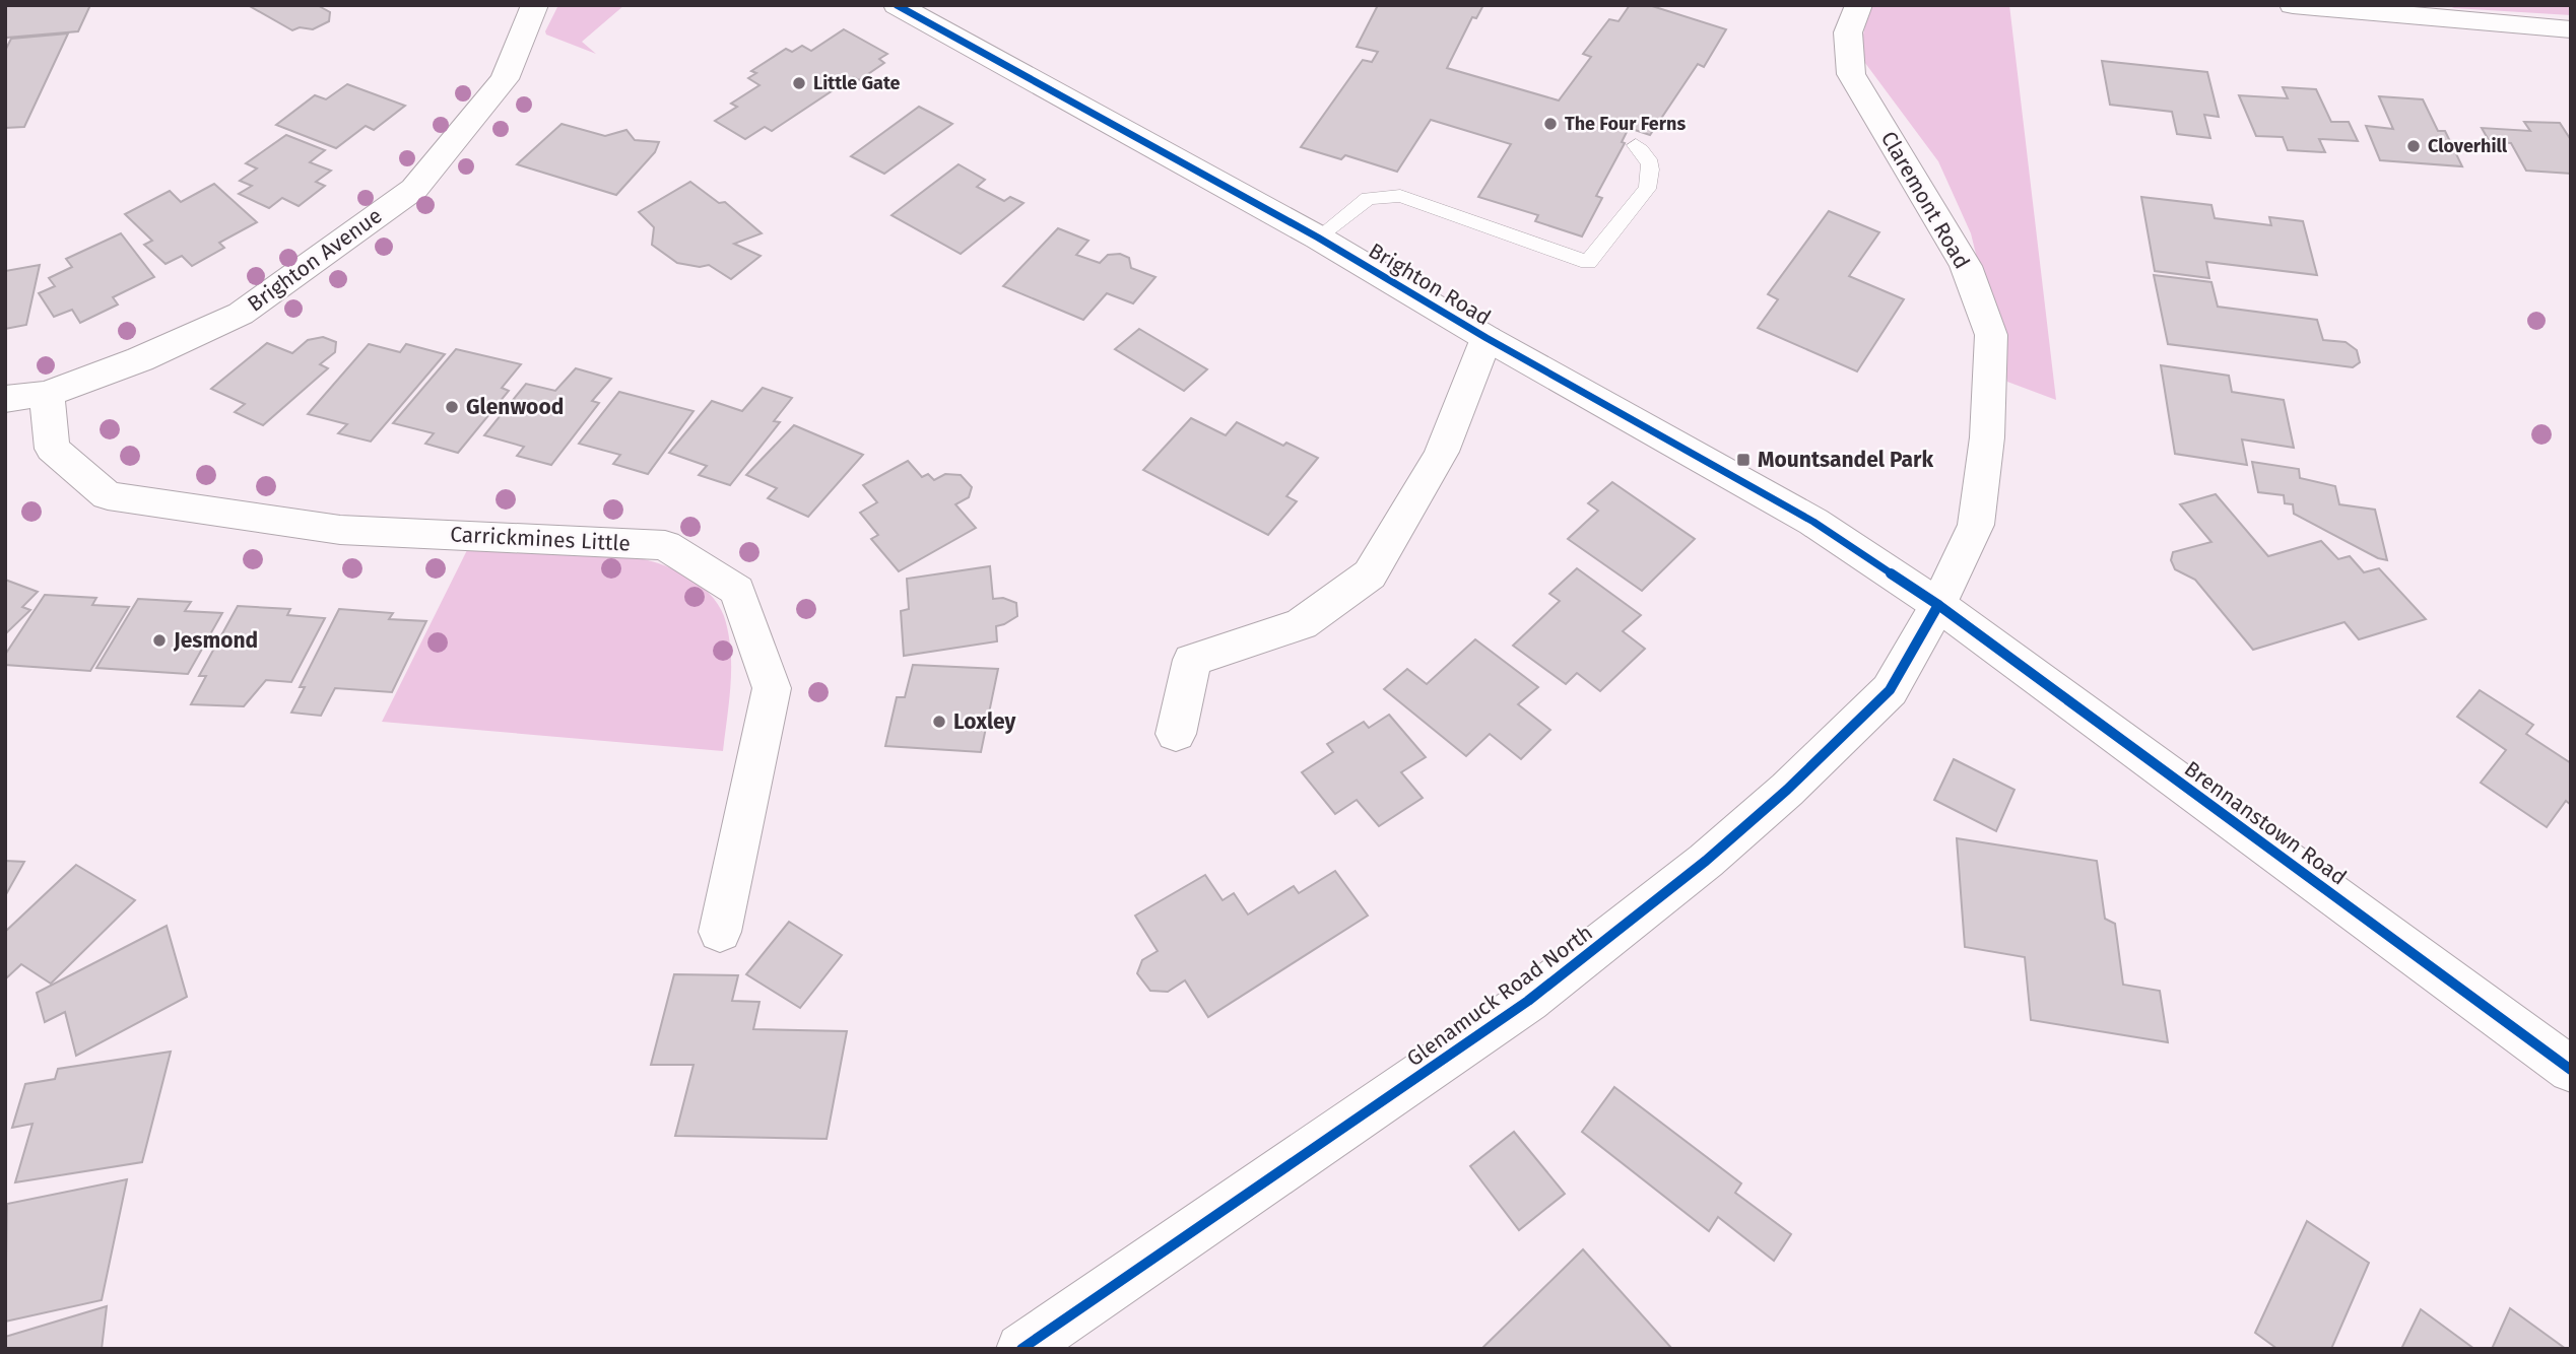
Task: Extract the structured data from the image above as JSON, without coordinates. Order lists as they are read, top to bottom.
{
  "streets": {
    "street": [
      "Claremont Road",
      "Brighton Avenue",
      "Brighton Road",
      "Carrickmines Little",
      "Brennanstown Road",
      "Glenamuck Road North"
    ]
  },
  "crossings": [
    ["Claremont Road", "Brighton Road"],
    ["Claremont Road", "Brennanstown Road"],
    ["Claremont Road", "Glenamuck Road North"],
    ["Brighton Avenue", "Carrickmines Little"],
    ["Brighton Road", "Brennanstown Road"],
    ["Brighton Road", "Glenamuck Road North"],
    ["Brennanstown Road", "Glenamuck Road North"]
  ],
  "places": {
    "other": [
      "Little Gate",
      "The Four Ferns",
      "Cloverhill",
      "Glenwood",
      "Jesmond",
      "Loxley"
    ],
    "transit": ["Mountsandel Park"]
  }
}
